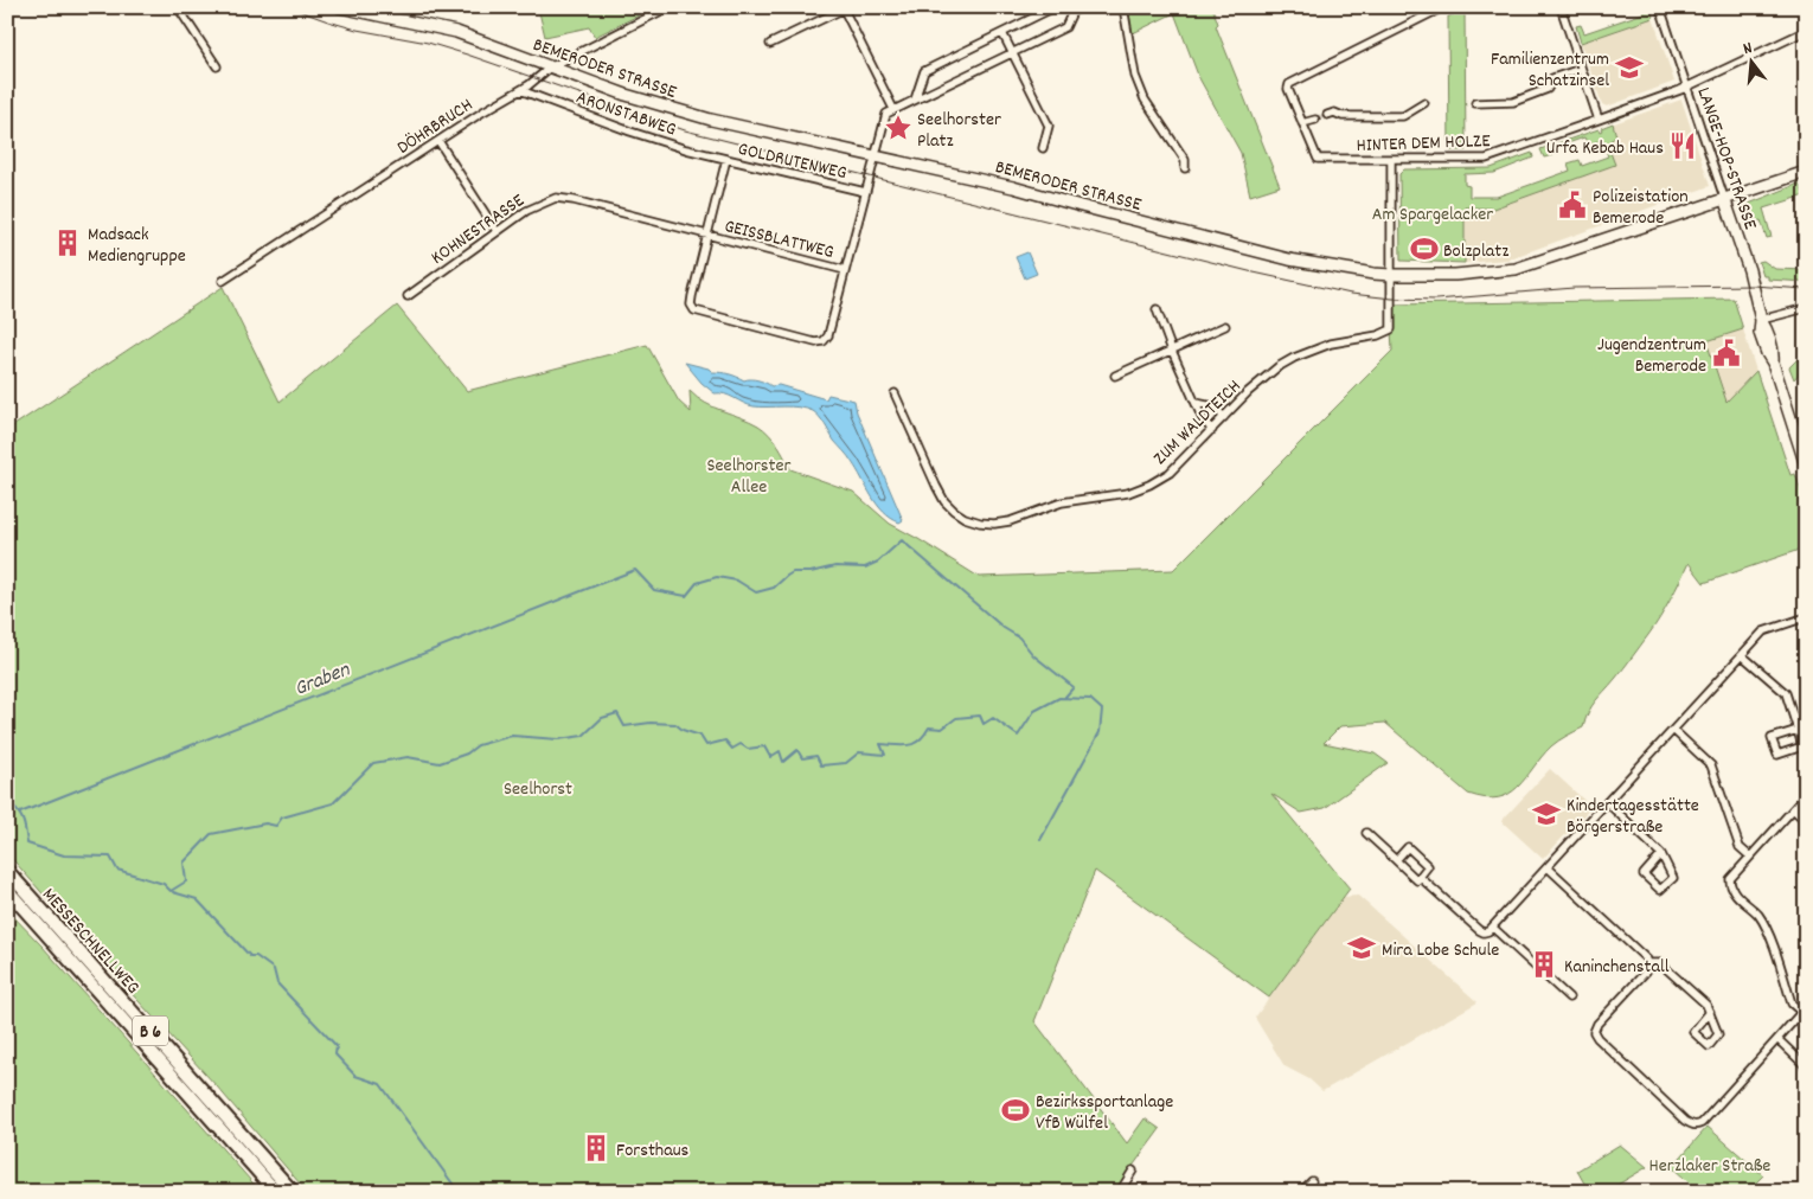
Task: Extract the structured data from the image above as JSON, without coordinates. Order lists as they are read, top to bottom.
{
  "streets": {
    "highway": ["MESSESCHNELLWEG", "B 6"],
    "main road": ["BEMERODER STRASSE", "LANGE-HOP-STRASSE"],
    "street": [
      "ARONSTABWEG",
      "DÖHRBRUCH",
      "HINTER DEM HOLZE",
      "GOLDRUTENWEG",
      "KOHNESTRASSE",
      "GEISSBLATTWEG",
      "ZUM WALDTEICH"
    ]
  },
  "crossings": [
    ["BEMERODER STRASSE", "DÖHRBRUCH"],
    ["BEMERODER STRASSE", "LANGE-HOP-STRASSE"],
    ["BEMERODER STRASSE", "ZUM WALDTEICH"],
    ["ARONSTABWEG", "DÖHRBRUCH"],
    ["ARONSTABWEG", "GOLDRUTENWEG"],
    ["HINTER DEM HOLZE", "LANGE-HOP-STRASSE"],
    ["GOLDRUTENWEG", "KOHNESTRASSE"],
    ["GOLDRUTENWEG", "GEISSBLATTWEG"],
    ["KOHNESTRASSE", "GEISSBLATTWEG"]
  ],
  "water": ["Graben"],
  "parks": [
    "Am Spargelacker",
    "Seelhorster Allee",
    "Seelhorst",
    "Herzlaker Straße"
  ],
  "places": {
    "school or university": ["Familienzentrum Schatzinsel", "Kindertagesstätte Börgerstraße", "Mira Lobe Schule"],
    "place": ["Seelhorster Platz"],
    "restaurant": ["Urfa Kebab Haus"],
    "public building": ["Polizeistation Bemerode", "Jugendzentrum Bemerode"],
    "building": ["Madsack Mediengruppe", "Kaninchenstall", "Forsthaus"],
    "sports": ["Bolzplatz", "Bezirkssportanlage VfB Wülfel"]
  },
  "north": "top"
}
